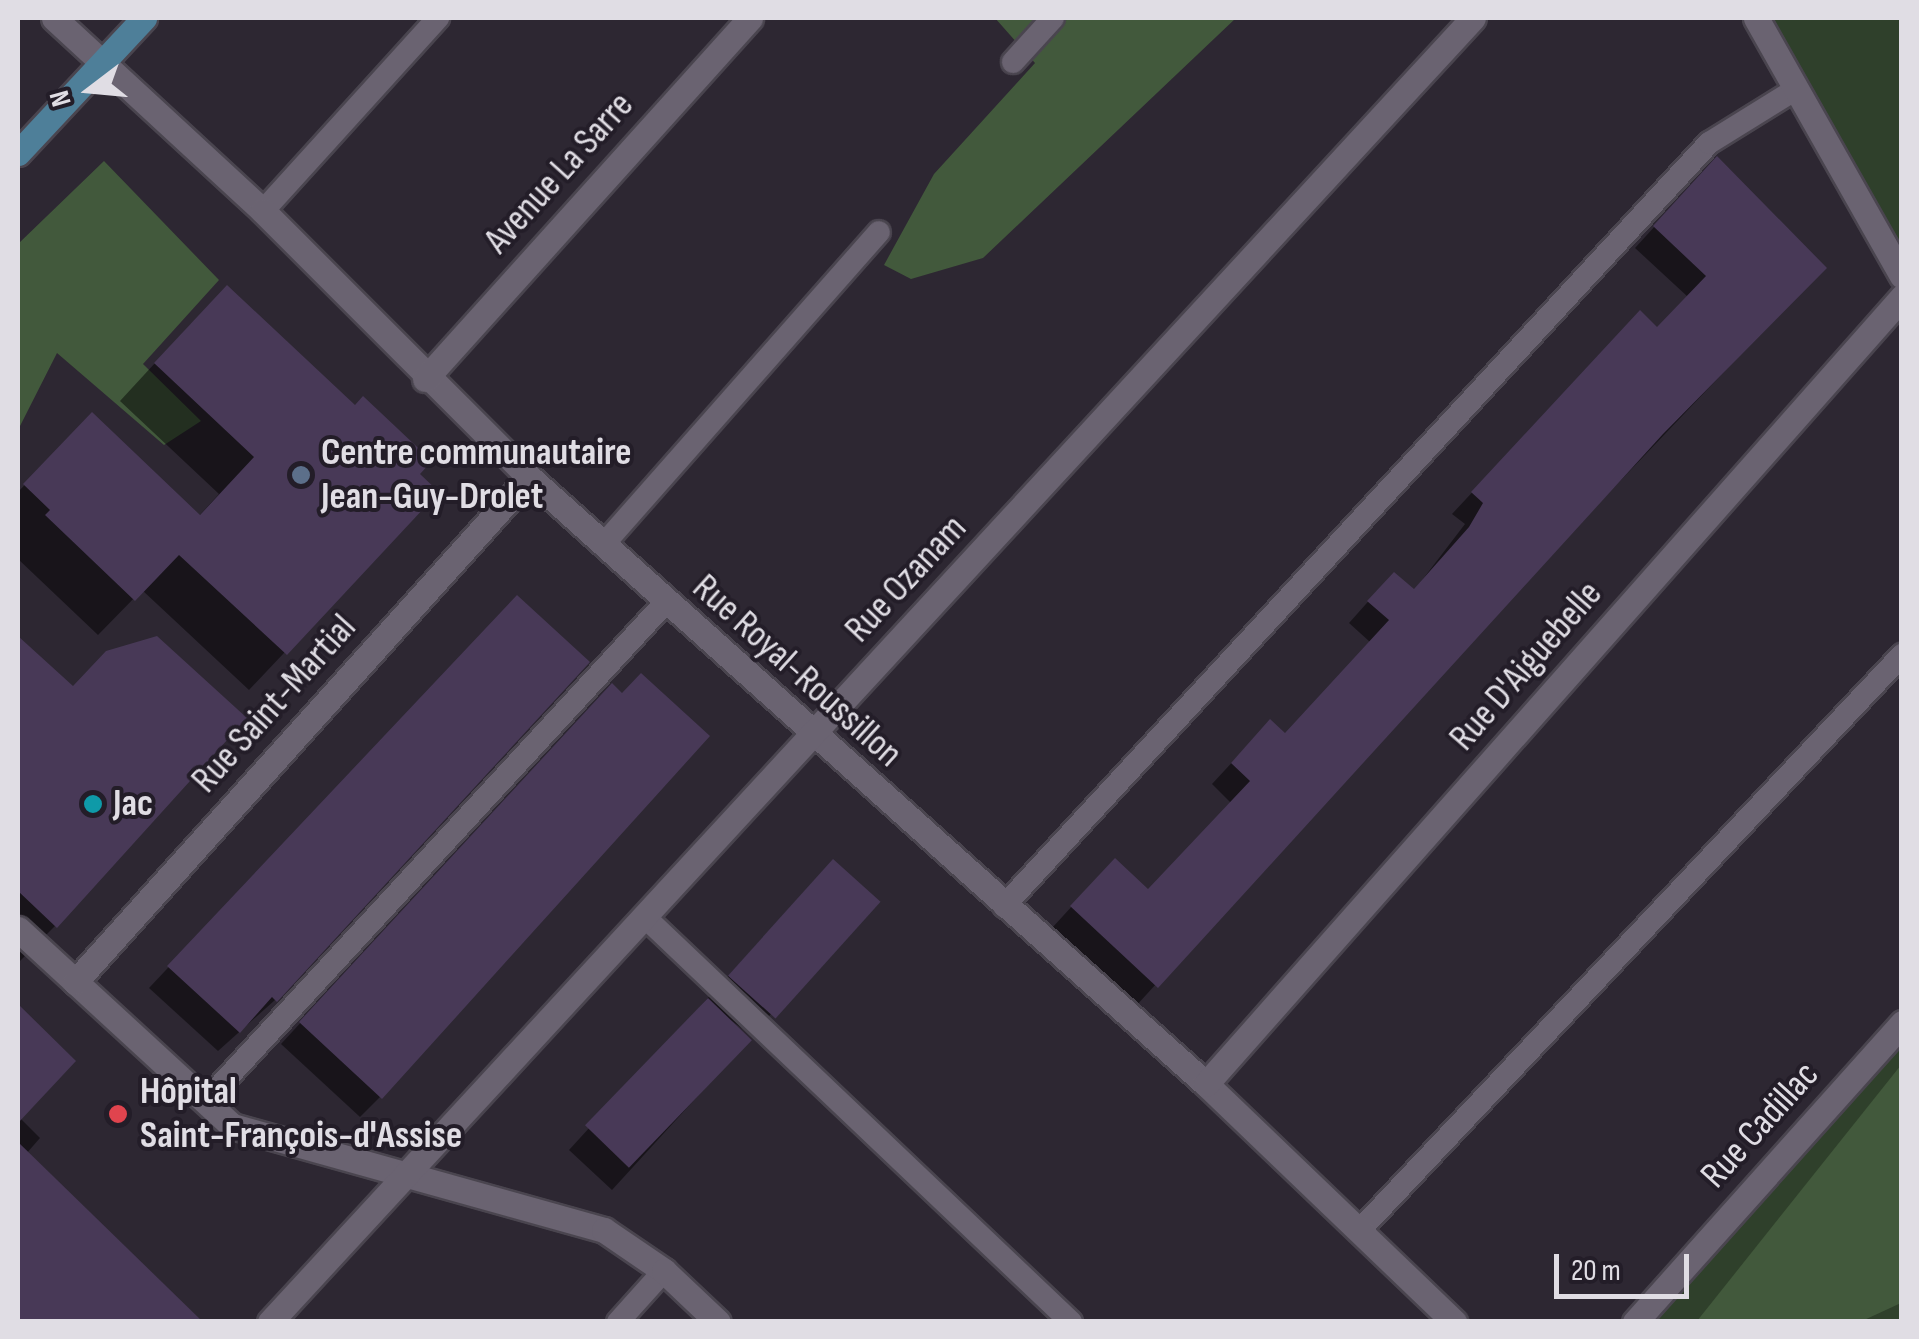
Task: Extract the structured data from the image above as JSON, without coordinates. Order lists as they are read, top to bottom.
{
  "streets": {
    "street": [
      "Avenue La Sarre",
      "Rue Ozanam",
      "Rue D'Aiguebelle",
      "Rue Royal-Roussillon",
      "Rue Saint-Martial",
      "Rue Cadillac"
    ]
  },
  "crossings": [
    ["Avenue La Sarre", "Rue Royal-Roussillon"],
    ["Rue Ozanam", "Rue Royal-Roussillon"],
    ["Rue D'Aiguebelle", "Rue Royal-Roussillon"],
    ["Rue Royal-Roussillon", "Rue Saint-Martial"]
  ],
  "places": ["Centre communautaire Jean-Guy-Drolet", "Jac", "Hôpital Saint-François-d'Assise"],
  "scale_bar": "20 m",
  "north": "left"
}
